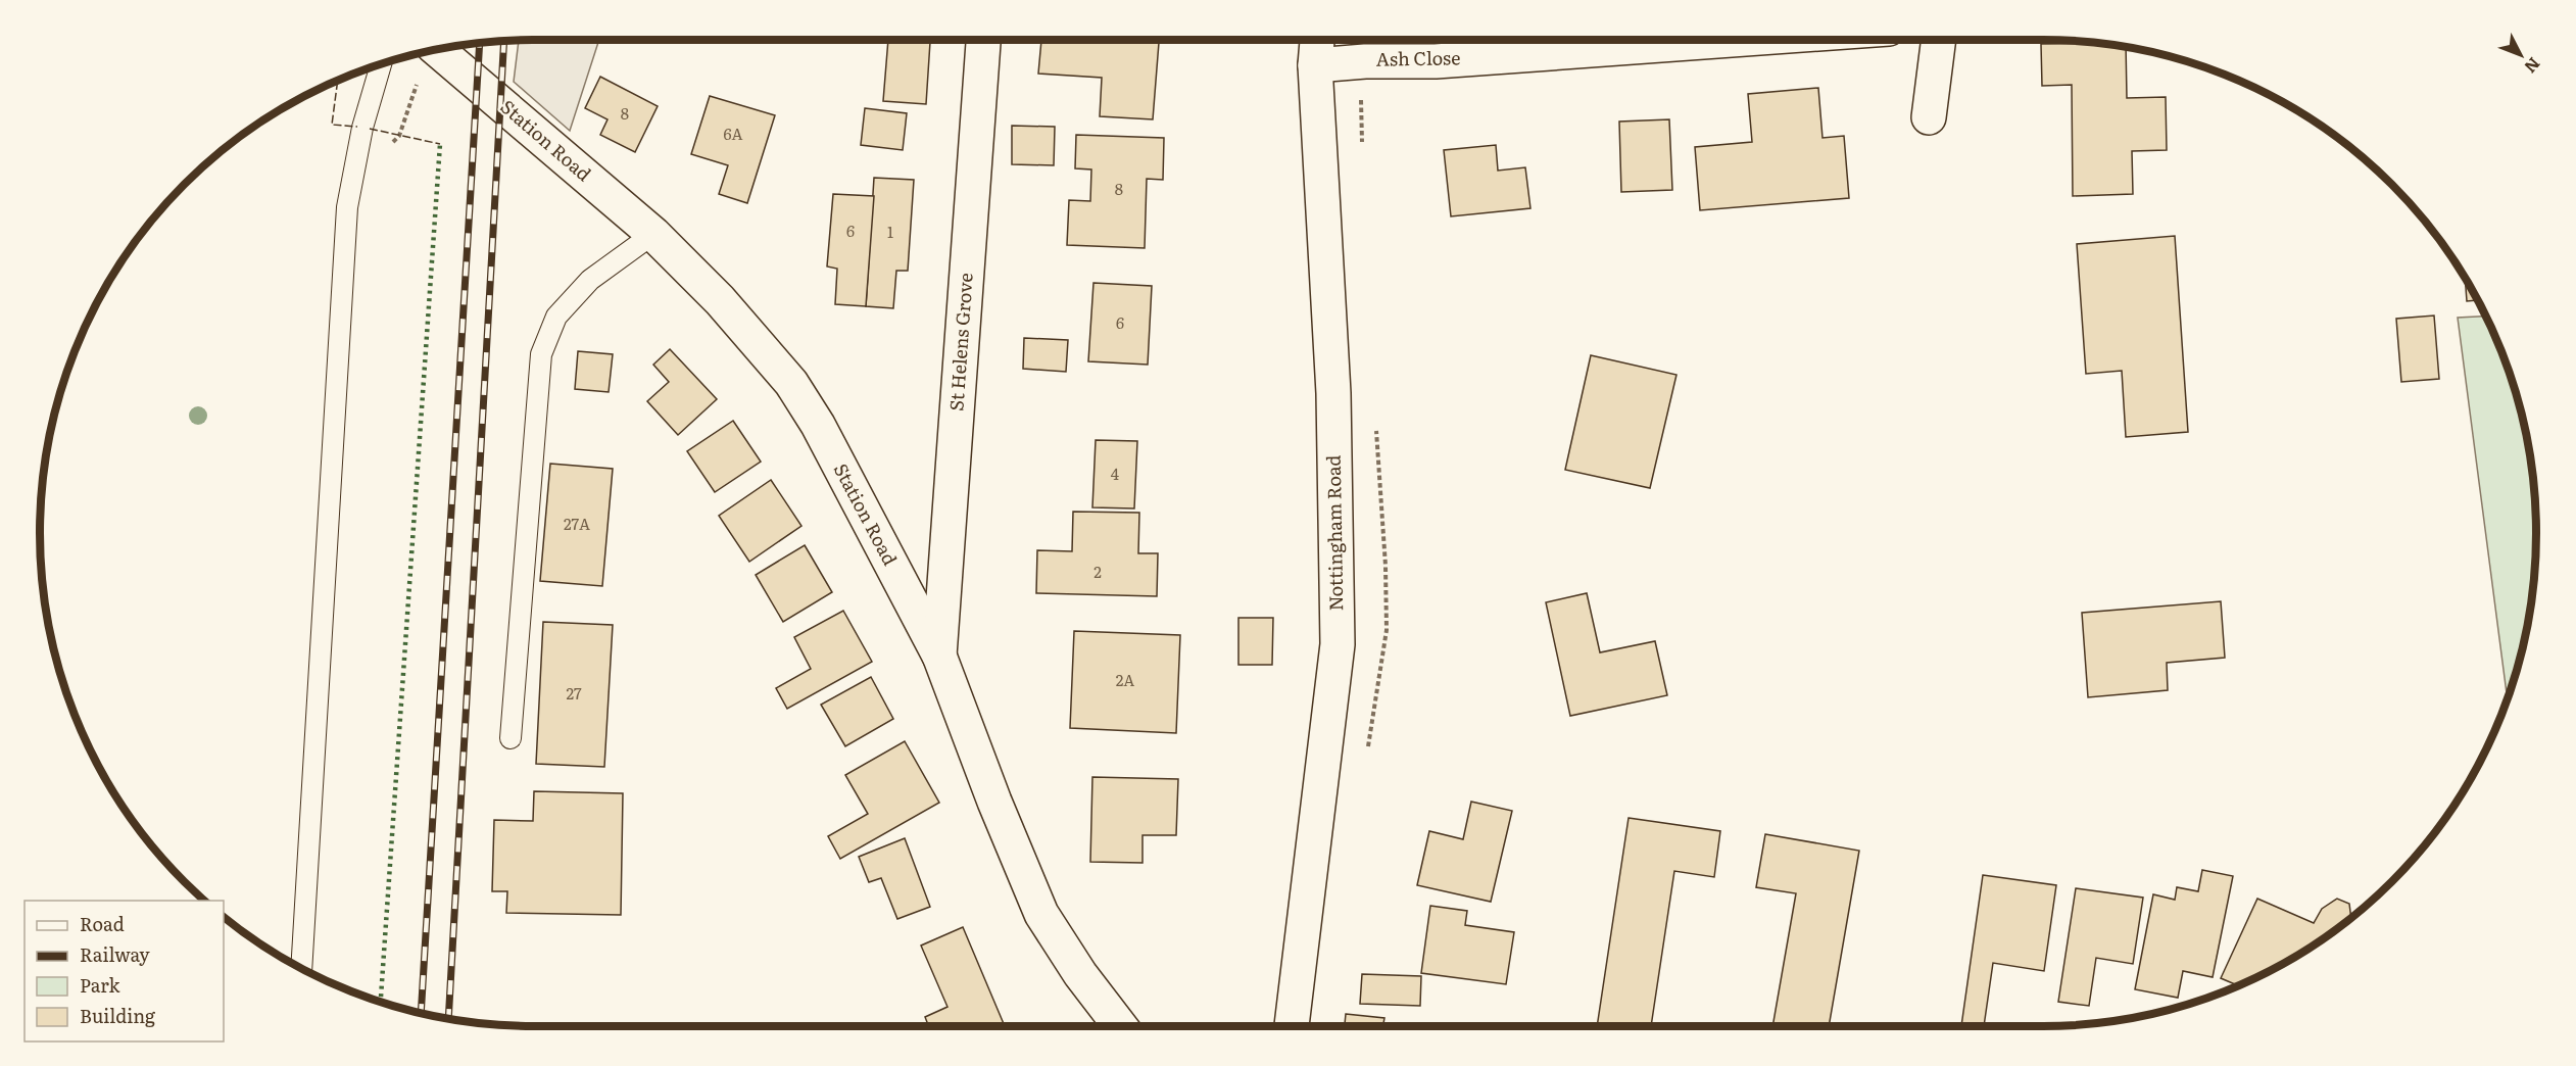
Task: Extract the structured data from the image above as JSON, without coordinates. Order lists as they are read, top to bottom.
{
  "streets": {
    "street": [
      "Ash Close",
      "Station Road",
      "St Helens Grove",
      "Nottingham Road"
    ]
  },
  "crossings": [
    ["Ash Close", "Nottingham Road"],
    ["Station Road", "St Helens Grove"]
  ],
  "house_numbers": [
    "8",
    "6A",
    "8",
    "6",
    "1",
    "6",
    "4",
    "27A",
    "2",
    "2A",
    "27"
  ],
  "legend": [
    "Road",
    "Railway",
    "Park",
    "Building"
  ],
  "north": "bottom right"
}
